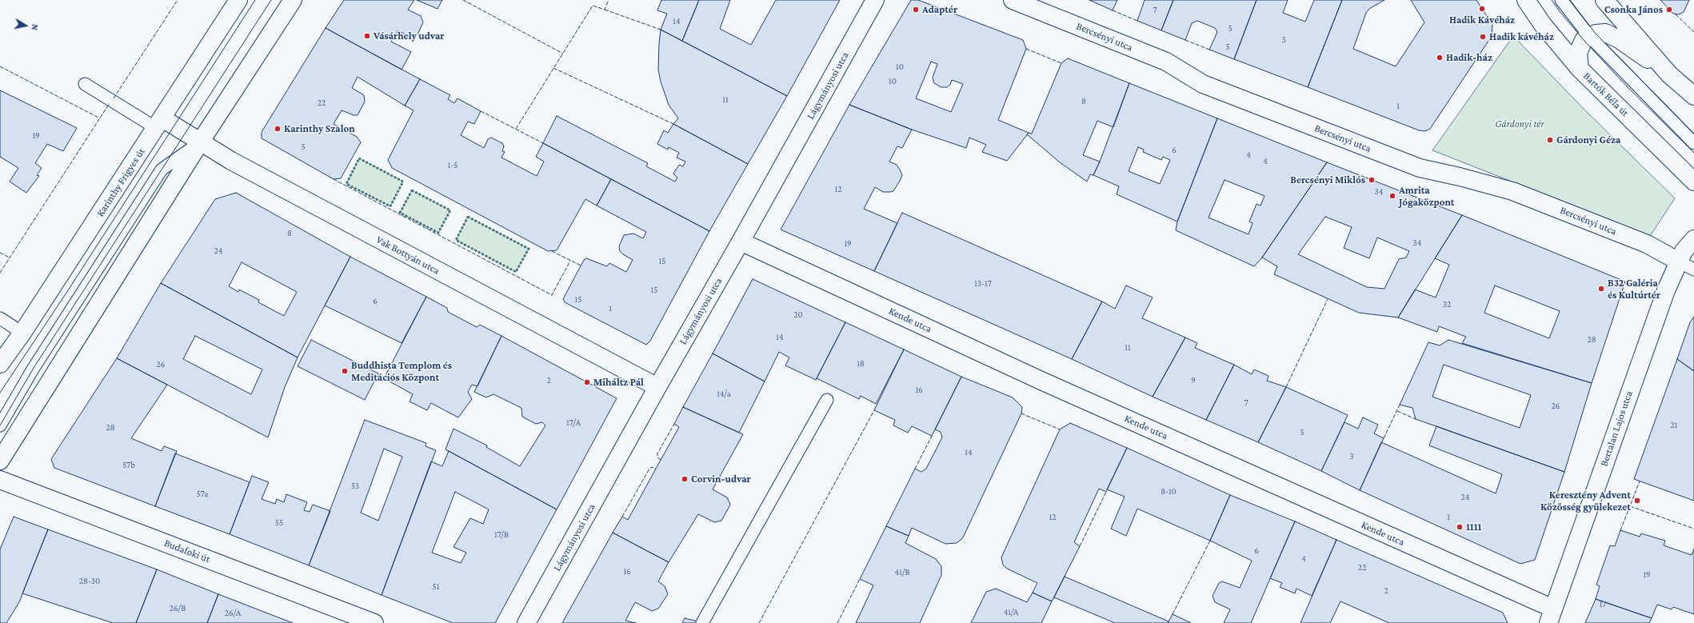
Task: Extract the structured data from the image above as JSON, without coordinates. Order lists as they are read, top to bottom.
{
  "streets": {
    "street": [
      "Bercsényi utca",
      "Lágymányosi utca",
      "Bartók Béla út",
      "Karinthy Frigyes út",
      "Vak Bottyán utca",
      "Kende utca",
      "Bertalan Lajos utca",
      "Budafoki út"
    ]
  },
  "crossings": [
    ["Bercsényi utca", "Bertalan Lajos utca"],
    ["Lágymányosi utca", "Vak Bottyán utca"],
    ["Lágymányosi utca", "Kende utca"],
    ["Karinthy Frigyes út", "Vak Bottyán utca"],
    ["Kende utca", "Bertalan Lajos utca"]
  ],
  "parks": ["Gárdonyi tér"],
  "places": [
    "Hadik Kávéház",
    "Adaptér",
    "Csonka János",
    "Vásárhely udvar",
    "Hadik kávéház",
    "Hadik-ház",
    "Karinthy Szalon",
    "Gárdonyi Géza",
    "Bercsényi Miklós",
    "Amrita Jógaközpont",
    "B32 Galéria és Kultúrtér",
    "Buddhista Templom és Meditációs Központ",
    "Miháltz Pál",
    "Corvin-udvar",
    "Keresztény Advent Közösség gyülekezet",
    "1111"
  ],
  "house_numbers": [
    "7",
    "14",
    "5",
    "3",
    "5",
    "10",
    "10",
    "11",
    "8",
    "22",
    "1",
    "19",
    "5",
    "6",
    "4",
    "4",
    "1-5",
    "12",
    "34",
    "8",
    "34",
    "19",
    "24",
    "15",
    "13-17",
    "15",
    "15",
    "6",
    "32",
    "1",
    "20",
    "14",
    "28",
    "11",
    "18",
    "26",
    "2",
    "9",
    "16",
    "14/a",
    "7",
    "26",
    "17/A",
    "21",
    "28",
    "5",
    "14",
    "3",
    "57b",
    "53",
    "8-10",
    "57a",
    "24",
    "12",
    "1",
    "55",
    "17/B",
    "6",
    "4",
    "22",
    "16",
    "41/B",
    "19",
    "28-30",
    "51",
    "2",
    "17",
    "26/B",
    "41/A",
    "26/A"
  ],
  "north": "right"
}
